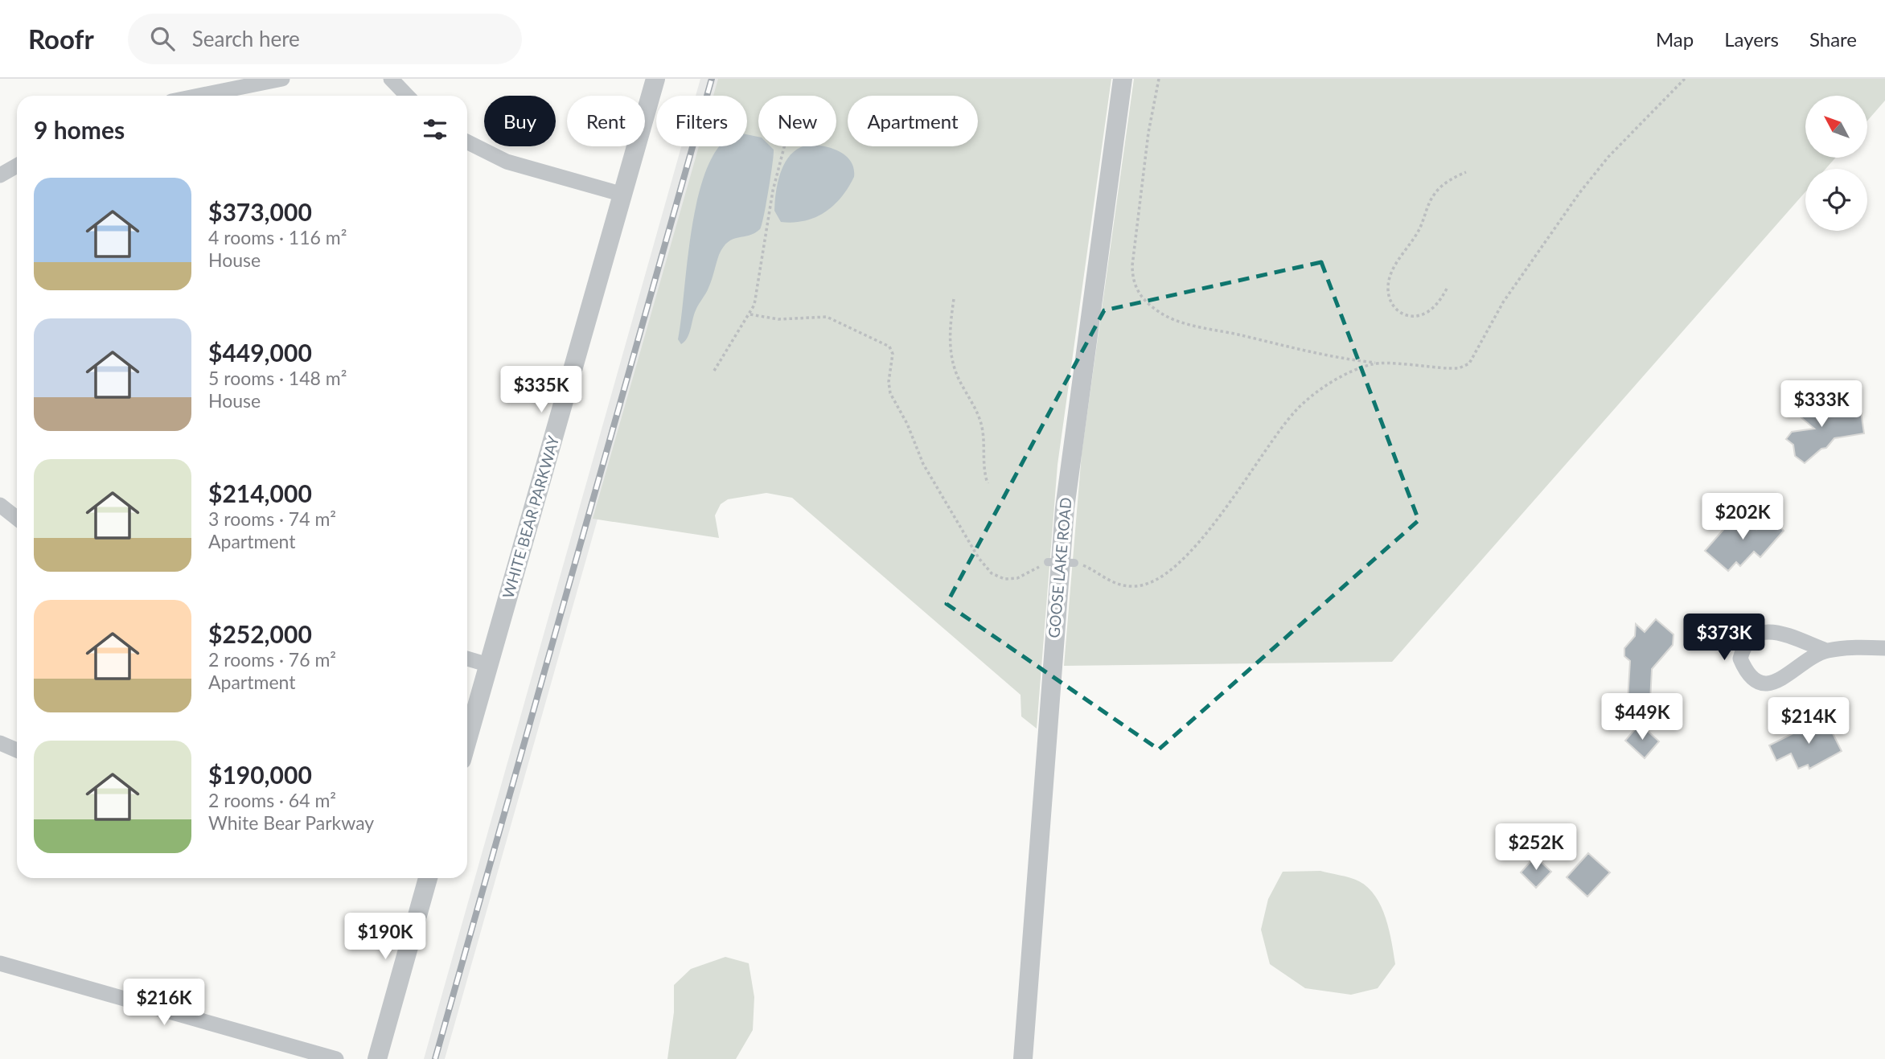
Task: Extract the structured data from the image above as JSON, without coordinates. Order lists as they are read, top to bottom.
{
  "streets": {
    "street": ["WHITE BEAR PARKWAY", "GOOSE LAKE ROAD"]
  },
  "north": "top left",
  "page": {
    "header": "Roofr",
    "search": "Search here",
    "nav": ["Map", "Layers", "Share"],
    "chip": [
      "Buy",
      "Rent",
      "Filters",
      "New",
      "Apartment"
    ],
    "heading": "9 homes",
    "list": [
      {
        "name": "$373,000",
        "note": "4 rooms · 116 m² · House"
      },
      {
        "name": "$449,000",
        "note": "5 rooms · 148 m² · House"
      },
      {
        "name": "$214,000",
        "note": "3 rooms · 74 m² · Apartment"
      },
      {
        "name": "$252,000",
        "note": "2 rooms · 76 m² · Apartment"
      },
      {
        "name": "$190,000",
        "note": "2 rooms · 64 m² · White Bear Parkway"
      }
    ],
    "price": [
      "$335K",
      "$333K",
      "$202K",
      "$373K",
      "$449K",
      "$214K",
      "$252K",
      "$190K",
      "$216K"
    ]
  }
}
